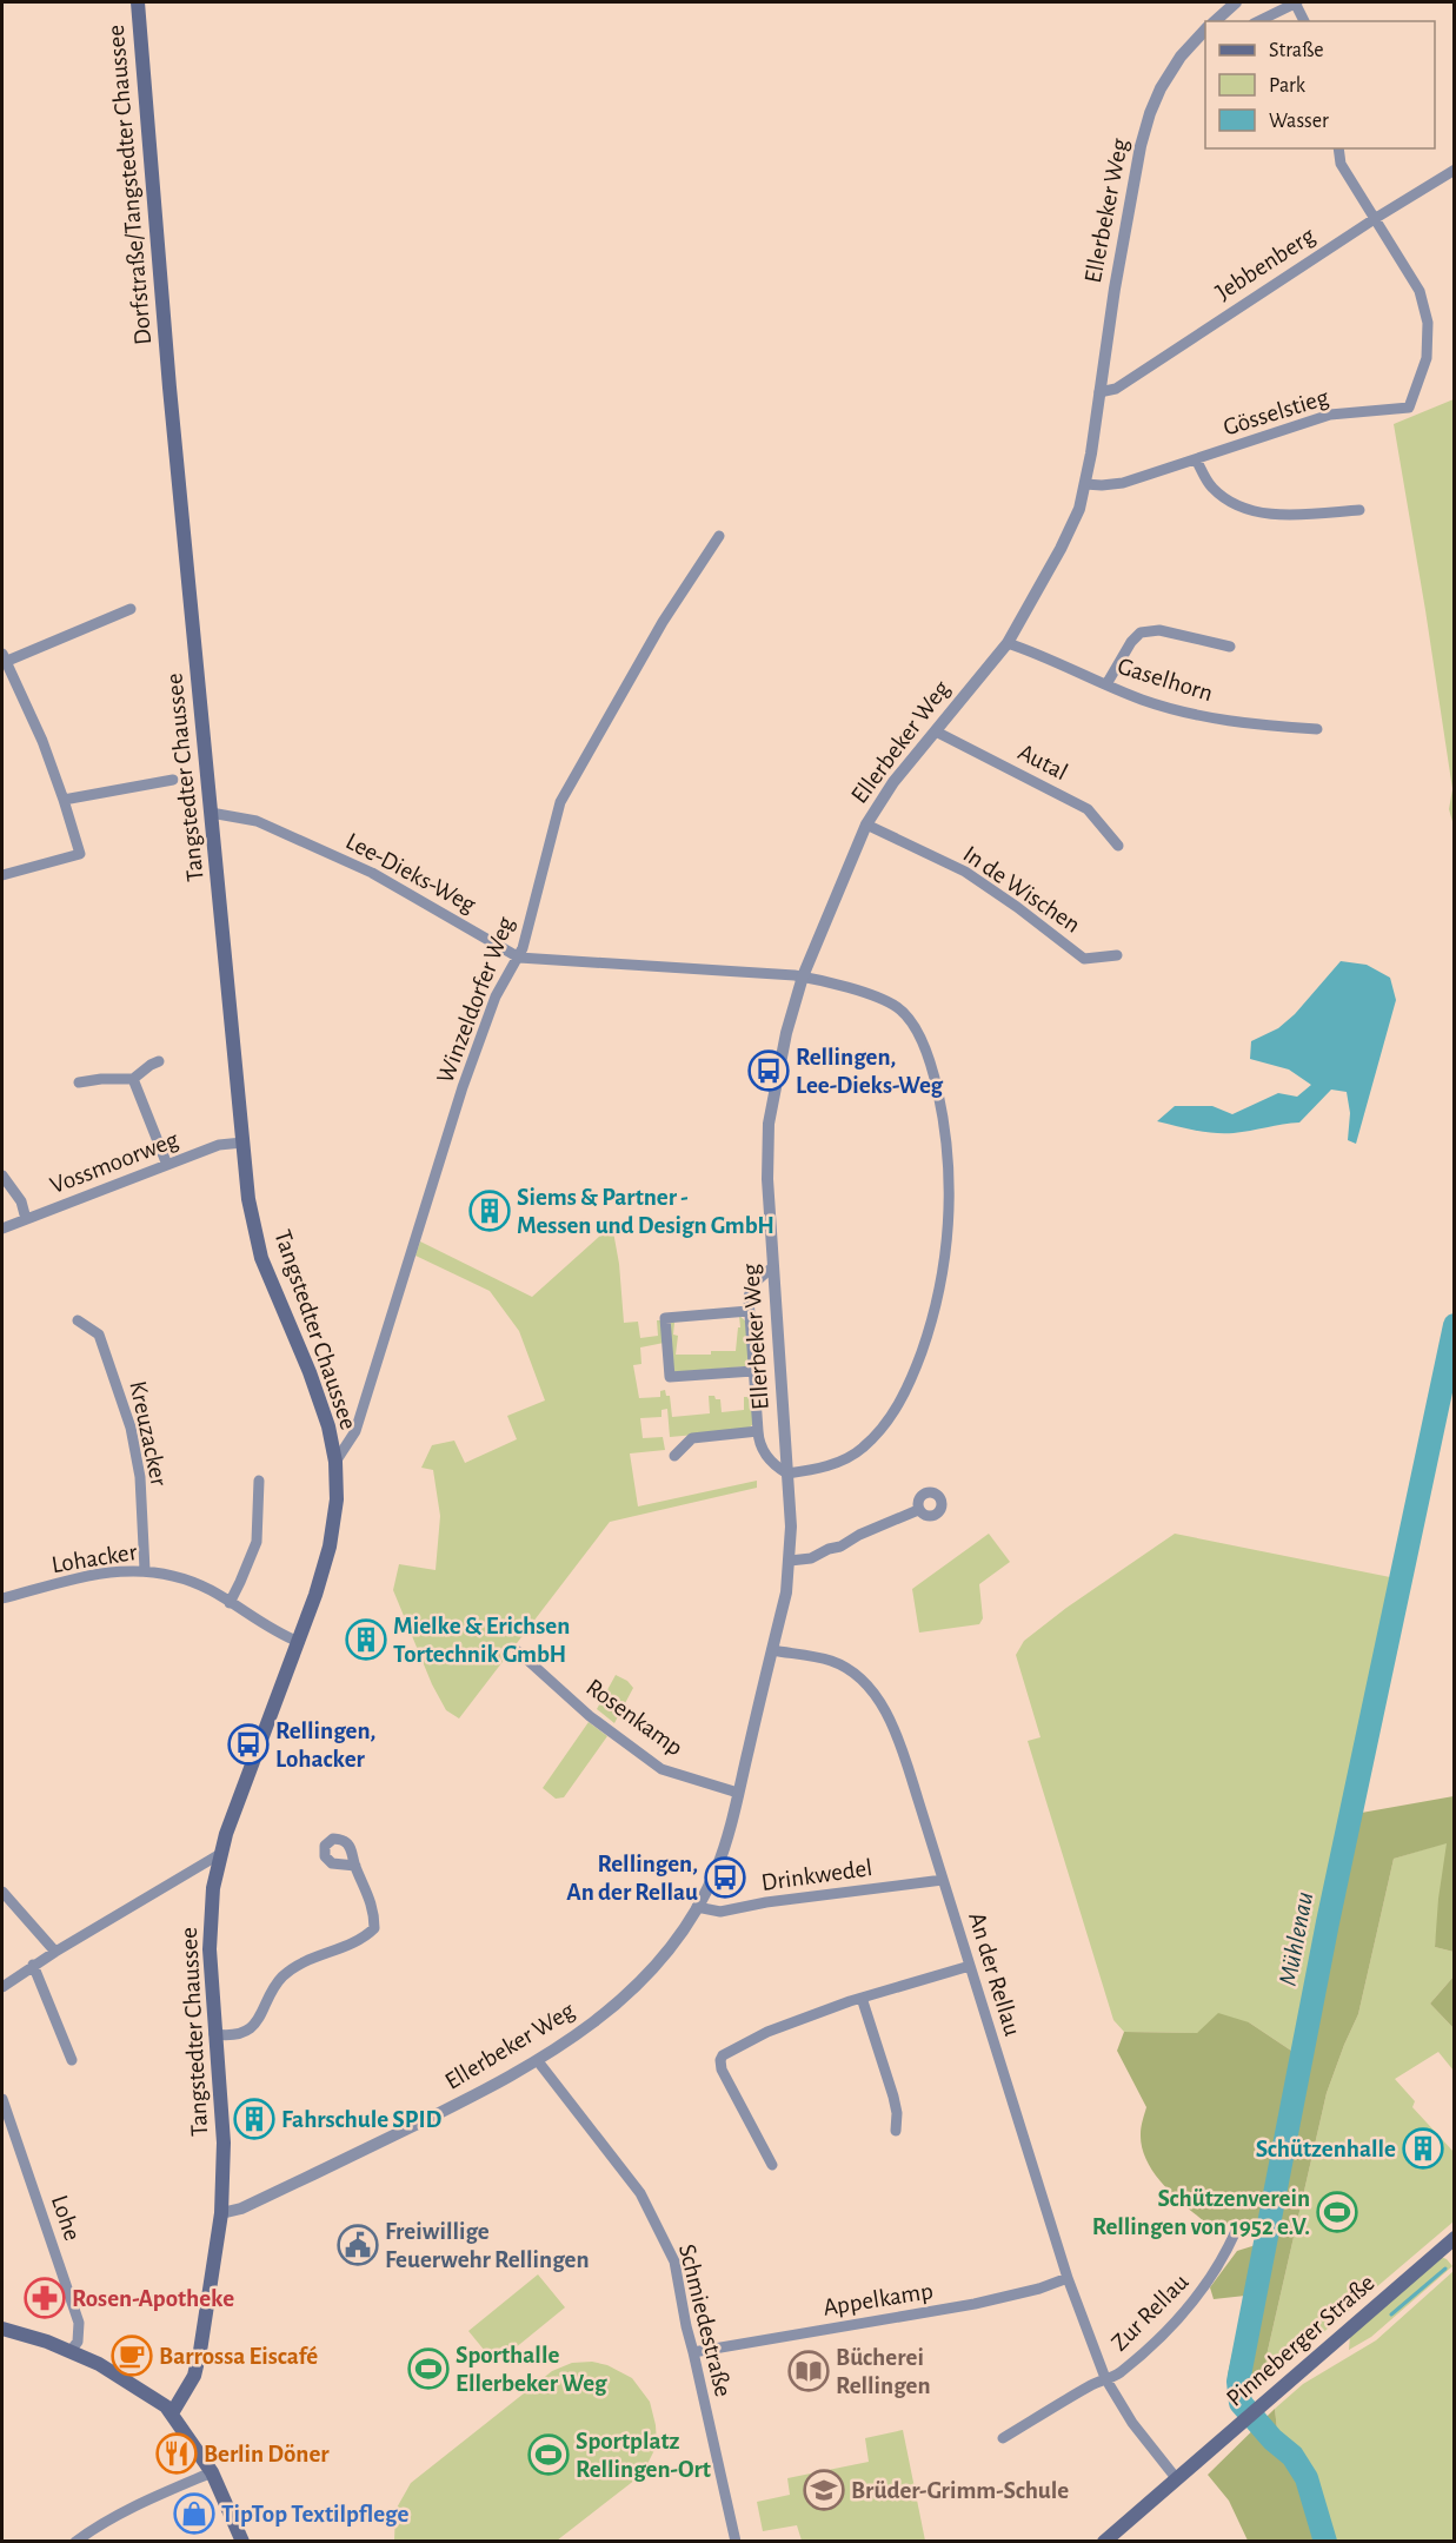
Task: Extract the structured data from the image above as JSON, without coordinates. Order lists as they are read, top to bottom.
{
  "streets": {
    "main road": ["Dorfstraße/Tangstedter Chaussee", "Tangstedter Chaussee", "Pinneberger Straße"],
    "street": [
      "Ellerbeker Weg",
      "Jebbenberg",
      "Gösselstieg",
      "Gaselhorn",
      "Autal",
      "Lee-Dieks-Weg",
      "In de Wischen",
      "Winzeldorfer Weg",
      "Vossmoorweg",
      "Kreuzacker",
      "Lohacker",
      "Rosenkamp",
      "Drinkwedel",
      "An der Rellau",
      "Lohe",
      "Appelkamp",
      "Zur Rellau",
      "Schmiedestraße"
    ]
  },
  "crossings": [
    ["Dorfstraße/Tangstedter Chaussee", "Tangstedter Chaussee"],
    ["Ellerbeker Weg", "Jebbenberg"],
    ["Ellerbeker Weg", "Gösselstieg"],
    ["Ellerbeker Weg", "Gaselhorn"],
    ["Ellerbeker Weg", "Autal"],
    ["Ellerbeker Weg", "Tangstedter Chaussee"],
    ["Ellerbeker Weg", "Lee-Dieks-Weg"],
    ["Ellerbeker Weg", "In de Wischen"],
    ["Ellerbeker Weg", "Rosenkamp"],
    ["Ellerbeker Weg", "Drinkwedel"],
    ["Ellerbeker Weg", "An der Rellau"],
    ["Ellerbeker Weg", "Schmiedestraße"],
    ["Jebbenberg", "Gösselstieg"],
    ["Tangstedter Chaussee", "Lee-Dieks-Weg"],
    ["Tangstedter Chaussee", "Winzeldorfer Weg"],
    ["Tangstedter Chaussee", "Vossmoorweg"],
    ["Tangstedter Chaussee", "Lohacker"],
    ["Lee-Dieks-Weg", "Winzeldorfer Weg"],
    ["Kreuzacker", "Lohacker"],
    ["Drinkwedel", "An der Rellau"],
    ["An der Rellau", "Appelkamp"],
    ["An der Rellau", "Zur Rellau"],
    ["An der Rellau", "Pinneberger Straße"],
    ["Appelkamp", "Schmiedestraße"]
  ],
  "water": ["Mühlenau"],
  "places": {
    "bus stop": ["Rellingen, Lee-Dieks-Weg", "Rellingen, Lohacker", "Rellingen, An der Rellau"],
    "building": [
      "Siems & Partner - Messen und Design GmbH",
      "Mielke & Erichsen Tortechnik GmbH",
      "Fahrschule SPID",
      "Schützenhalle"
    ],
    "sports": ["Schützenverein Rellingen von 1952 e.V.", "Sporthalle Ellerbeker Weg", "Sportplatz Rellingen-Ort"],
    "public building": ["Freiwillige Feuerwehr Rellingen"],
    "pharmacy": ["Rosen-Apotheke"],
    "cafe": ["Barrossa Eiscafé"],
    "library": ["Bücherei Rellingen"],
    "restaurant": ["Berlin Döner"],
    "school or university": ["Brüder-Grimm-Schule"],
    "shop": ["TipTop Textilpflege"]
  },
  "legend": ["Straße", "Park", "Wasser"]
}
